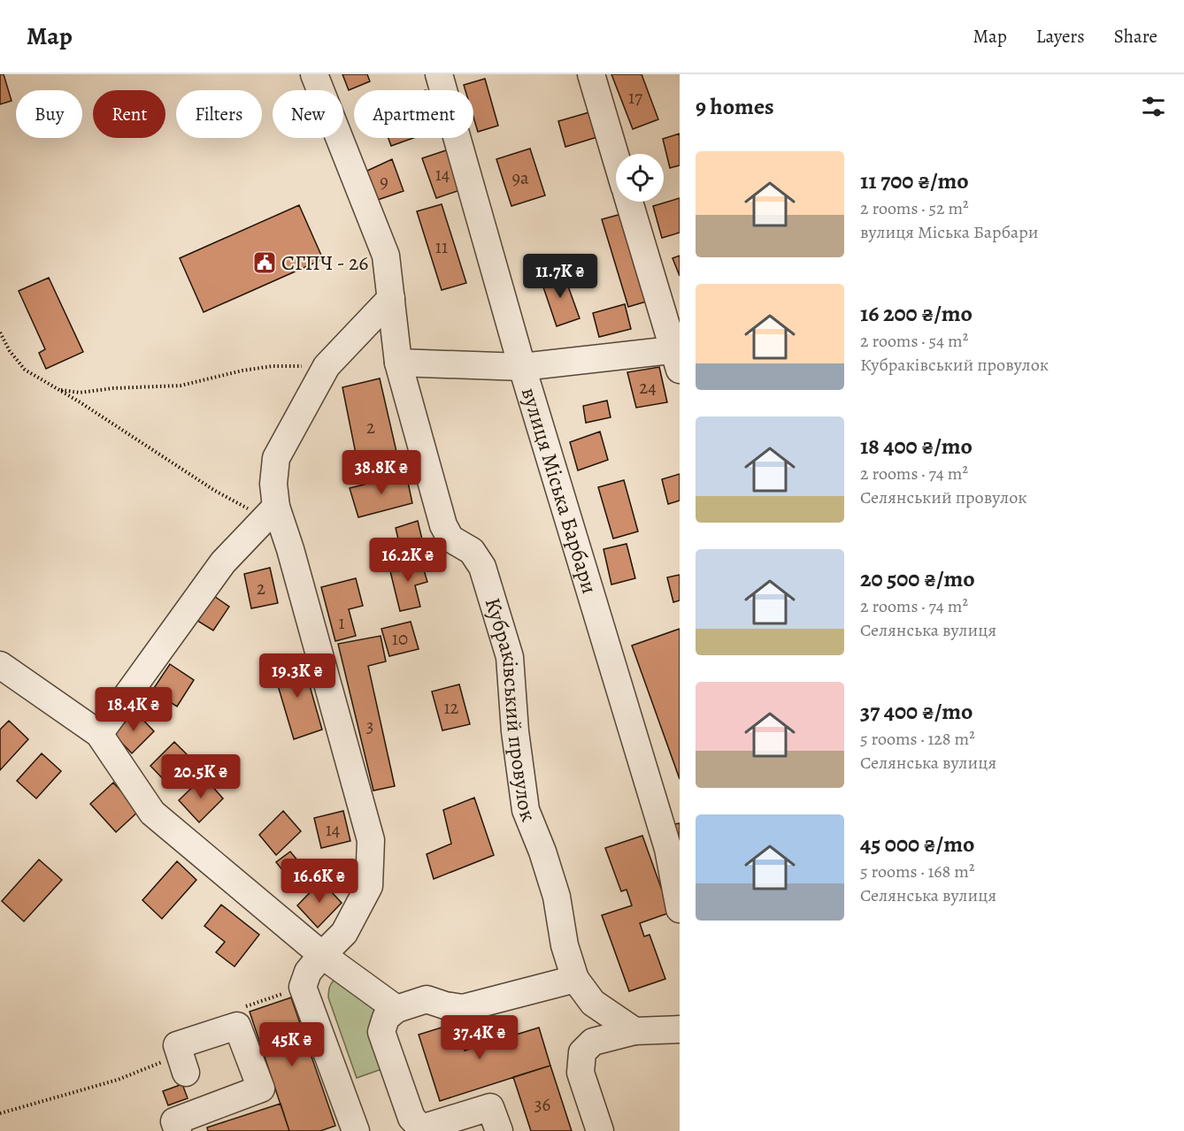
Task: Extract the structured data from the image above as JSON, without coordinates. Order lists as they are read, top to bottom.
{
  "streets": {
    "street": ["вулиця Міська Барбари", "Кубраківський провулок"]
  },
  "places": {
    "public building": ["СГПЧ - 26"]
  },
  "house_numbers": [
    "17",
    "14",
    "9а",
    "9",
    "11",
    "24",
    "2",
    "2",
    "1",
    "10",
    "12",
    "3",
    "14",
    "36"
  ],
  "page": {
    "header": "Map",
    "nav": ["Map", "Layers", "Share"],
    "heading": "9 homes",
    "chip": [
      "Buy",
      "Rent",
      "Filters",
      "New",
      "Apartment"
    ],
    "list": [
      {
        "name": "11 700 ₴/mo",
        "note": "2 rooms · 52 m² · вулиця Міська Барбари"
      },
      {
        "name": "16 200 ₴/mo",
        "note": "2 rooms · 54 m² · Кубраківський провулок"
      },
      {
        "name": "18 400 ₴/mo",
        "note": "2 rooms · 74 m² · Селянський провулок"
      },
      {
        "name": "20 500 ₴/mo",
        "note": "2 rooms · 74 m² · Селянська вулиця"
      },
      {
        "name": "37 400 ₴/mo",
        "note": "5 rooms · 128 m² · Селянська вулиця"
      },
      {
        "name": "45 000 ₴/mo",
        "note": "5 rooms · 168 m² · Селянська вулиця"
      }
    ],
    "price": [
      "11.7K ₴",
      "38.8K ₴",
      "16.2K ₴",
      "19.3K ₴",
      "18.4K ₴",
      "20.5K ₴",
      "16.6K ₴",
      "37.4K ₴",
      "45K ₴"
    ]
  }
}
